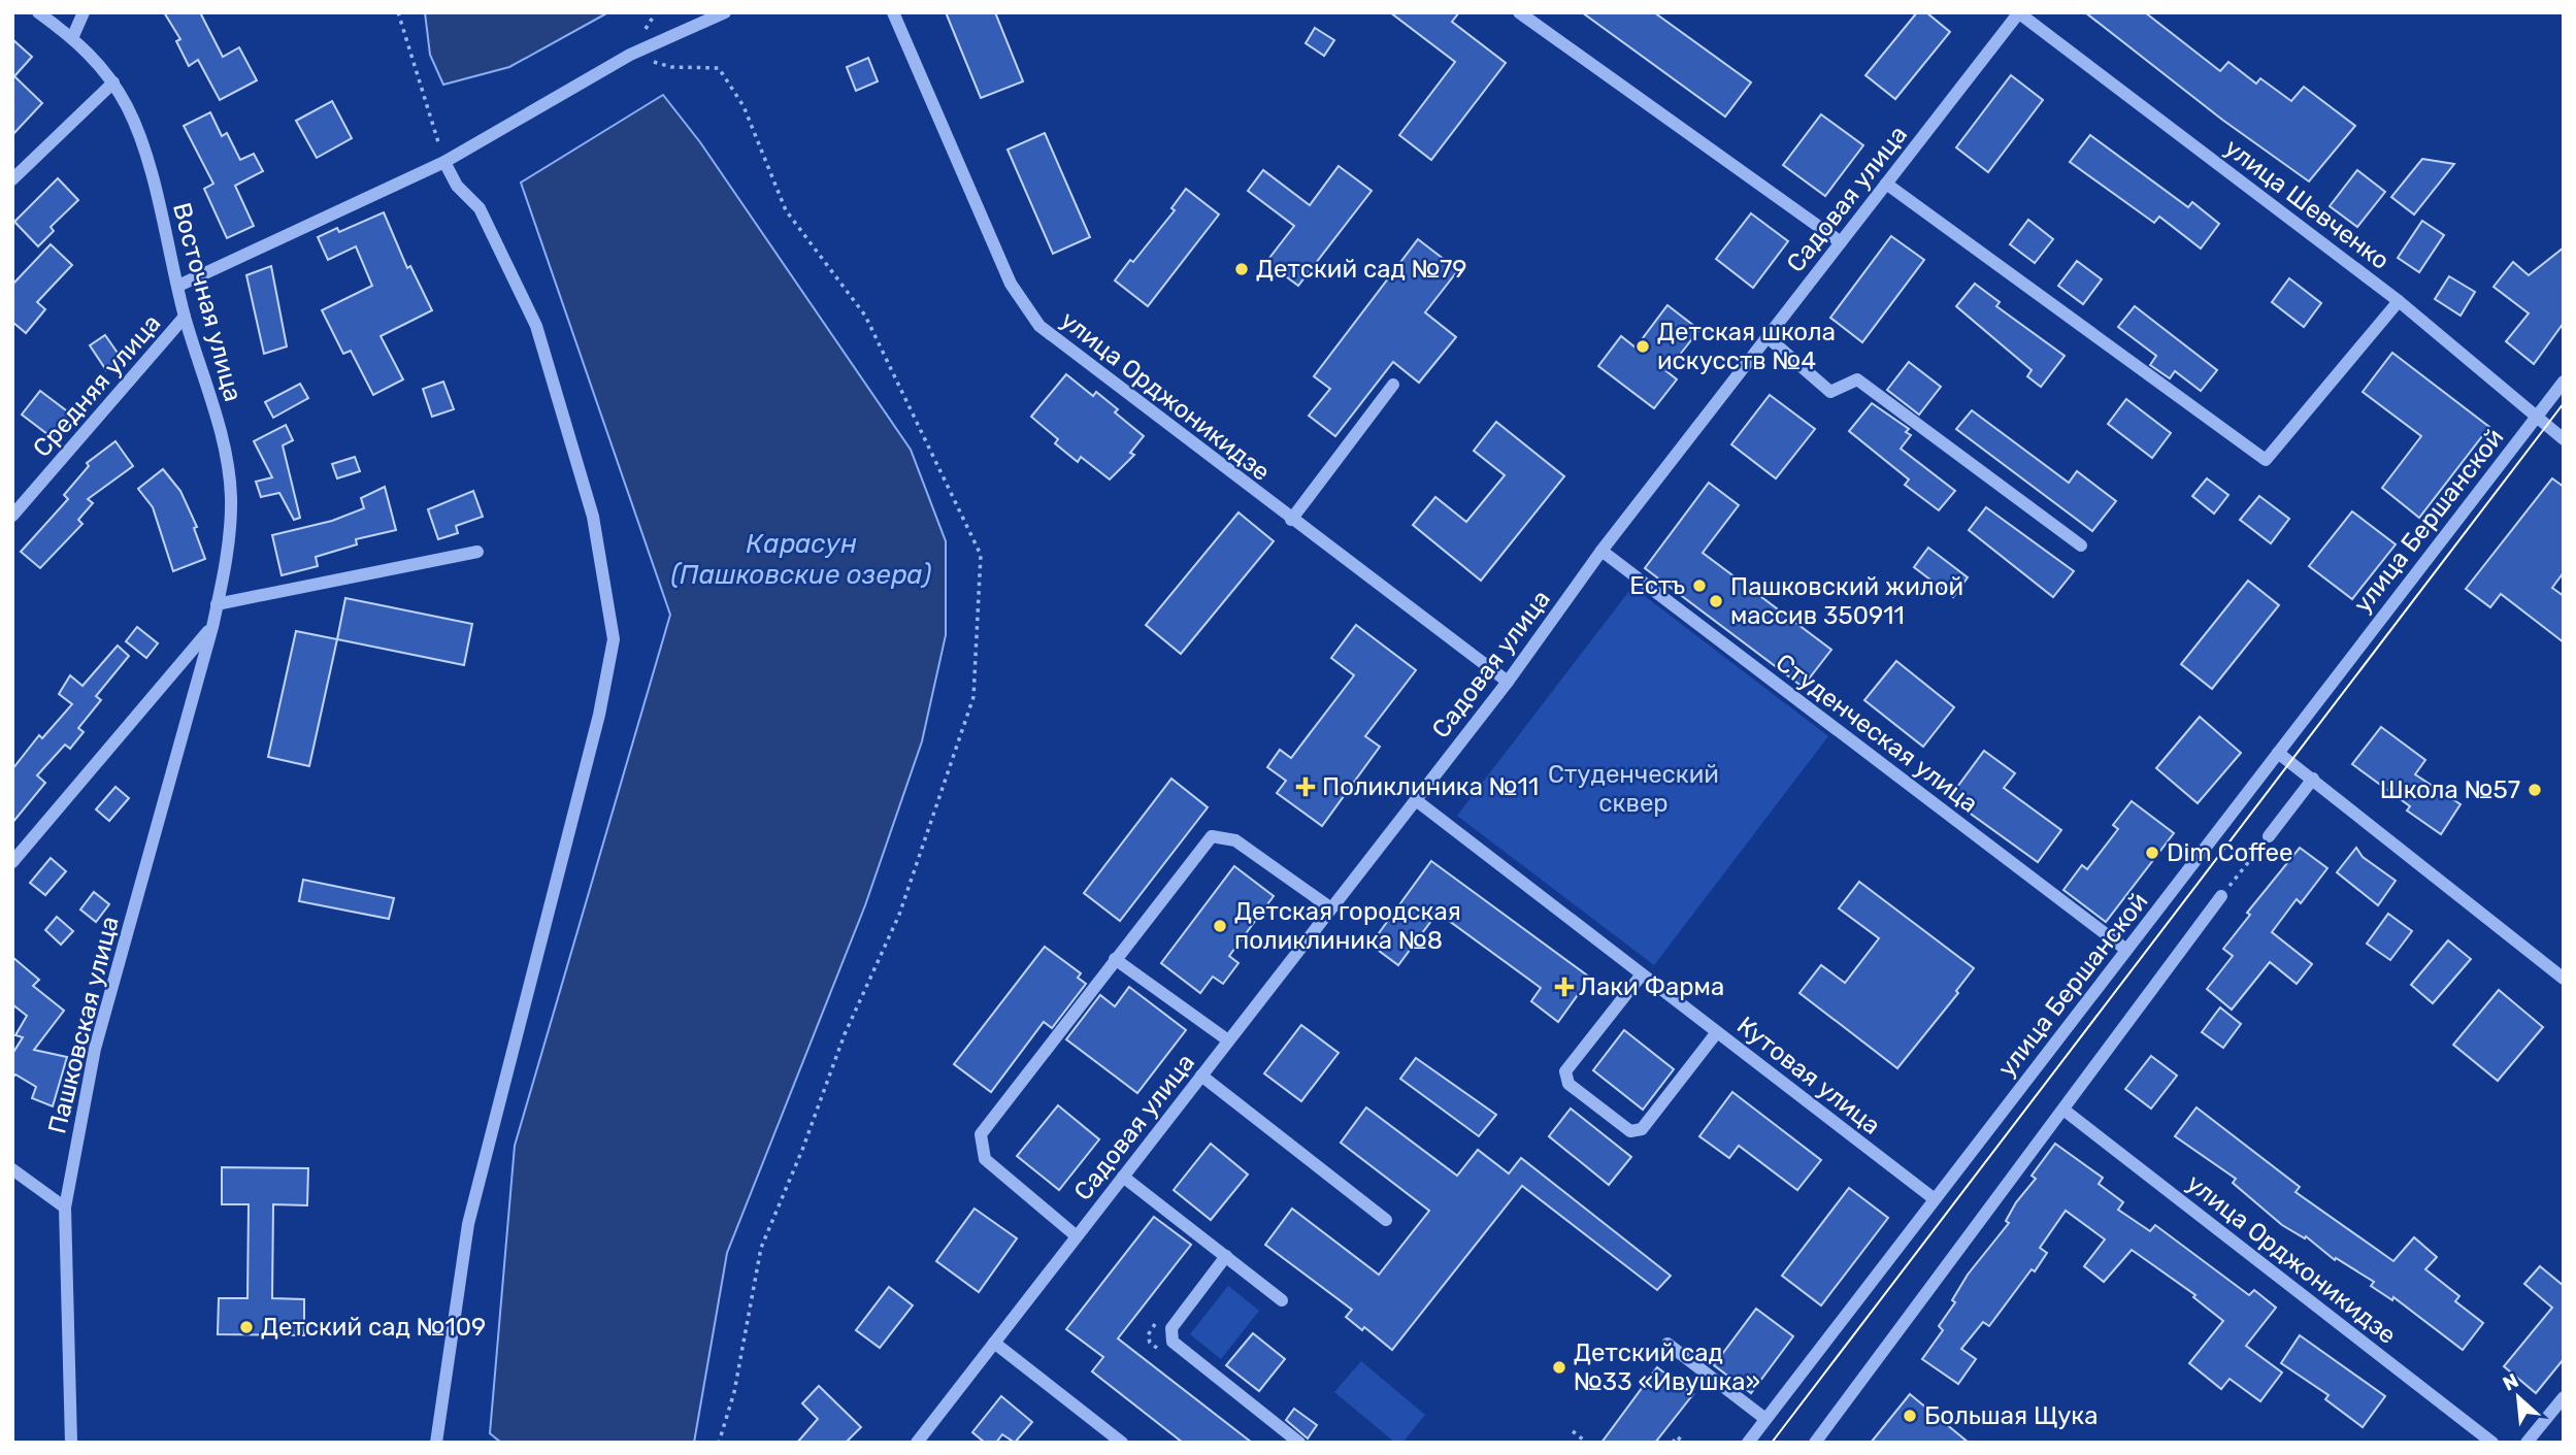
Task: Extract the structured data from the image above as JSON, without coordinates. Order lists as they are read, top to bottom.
{
  "streets": {
    "street": [
      "Садовая улица",
      "улица Шевченко",
      "Восточная улица",
      "Средняя улица",
      "улица Орджоникидзе",
      "улица Бершанской",
      "Студенческая улица",
      "Пашковская улица",
      "Кутовая улица"
    ]
  },
  "crossings": [
    ["Садовая улица", "улица Шевченко"],
    ["Садовая улица", "улица Орджоникидзе"],
    ["Садовая улица", "Студенческая улица"],
    ["Садовая улица", "Кутовая улица"],
    ["улица Шевченко", "улица Бершанской"],
    ["Восточная улица", "Средняя улица"],
    ["Восточная улица", "Пашковская улица"],
    ["улица Бершанской", "Студенческая улица"],
    ["улица Бершанской", "Кутовая улица"]
  ],
  "water": ["Карасун (Пашковские озера)"],
  "parks": ["Студенческий сквер"],
  "places": {
    "other": [
      "Детский сад №79",
      "Детская школа искусств №4",
      "Естъ",
      "Пашковский жилой массив 350911",
      "Школа №57",
      "Dim Coffee",
      "Детская городская поликлиника №8",
      "Детский сад №109",
      "Детский сад №33 «Ивушка»",
      "Большая Щука"
    ],
    "health": ["Поликлиника №11", "Лаки Фарма"]
  },
  "north": "top left"
}
